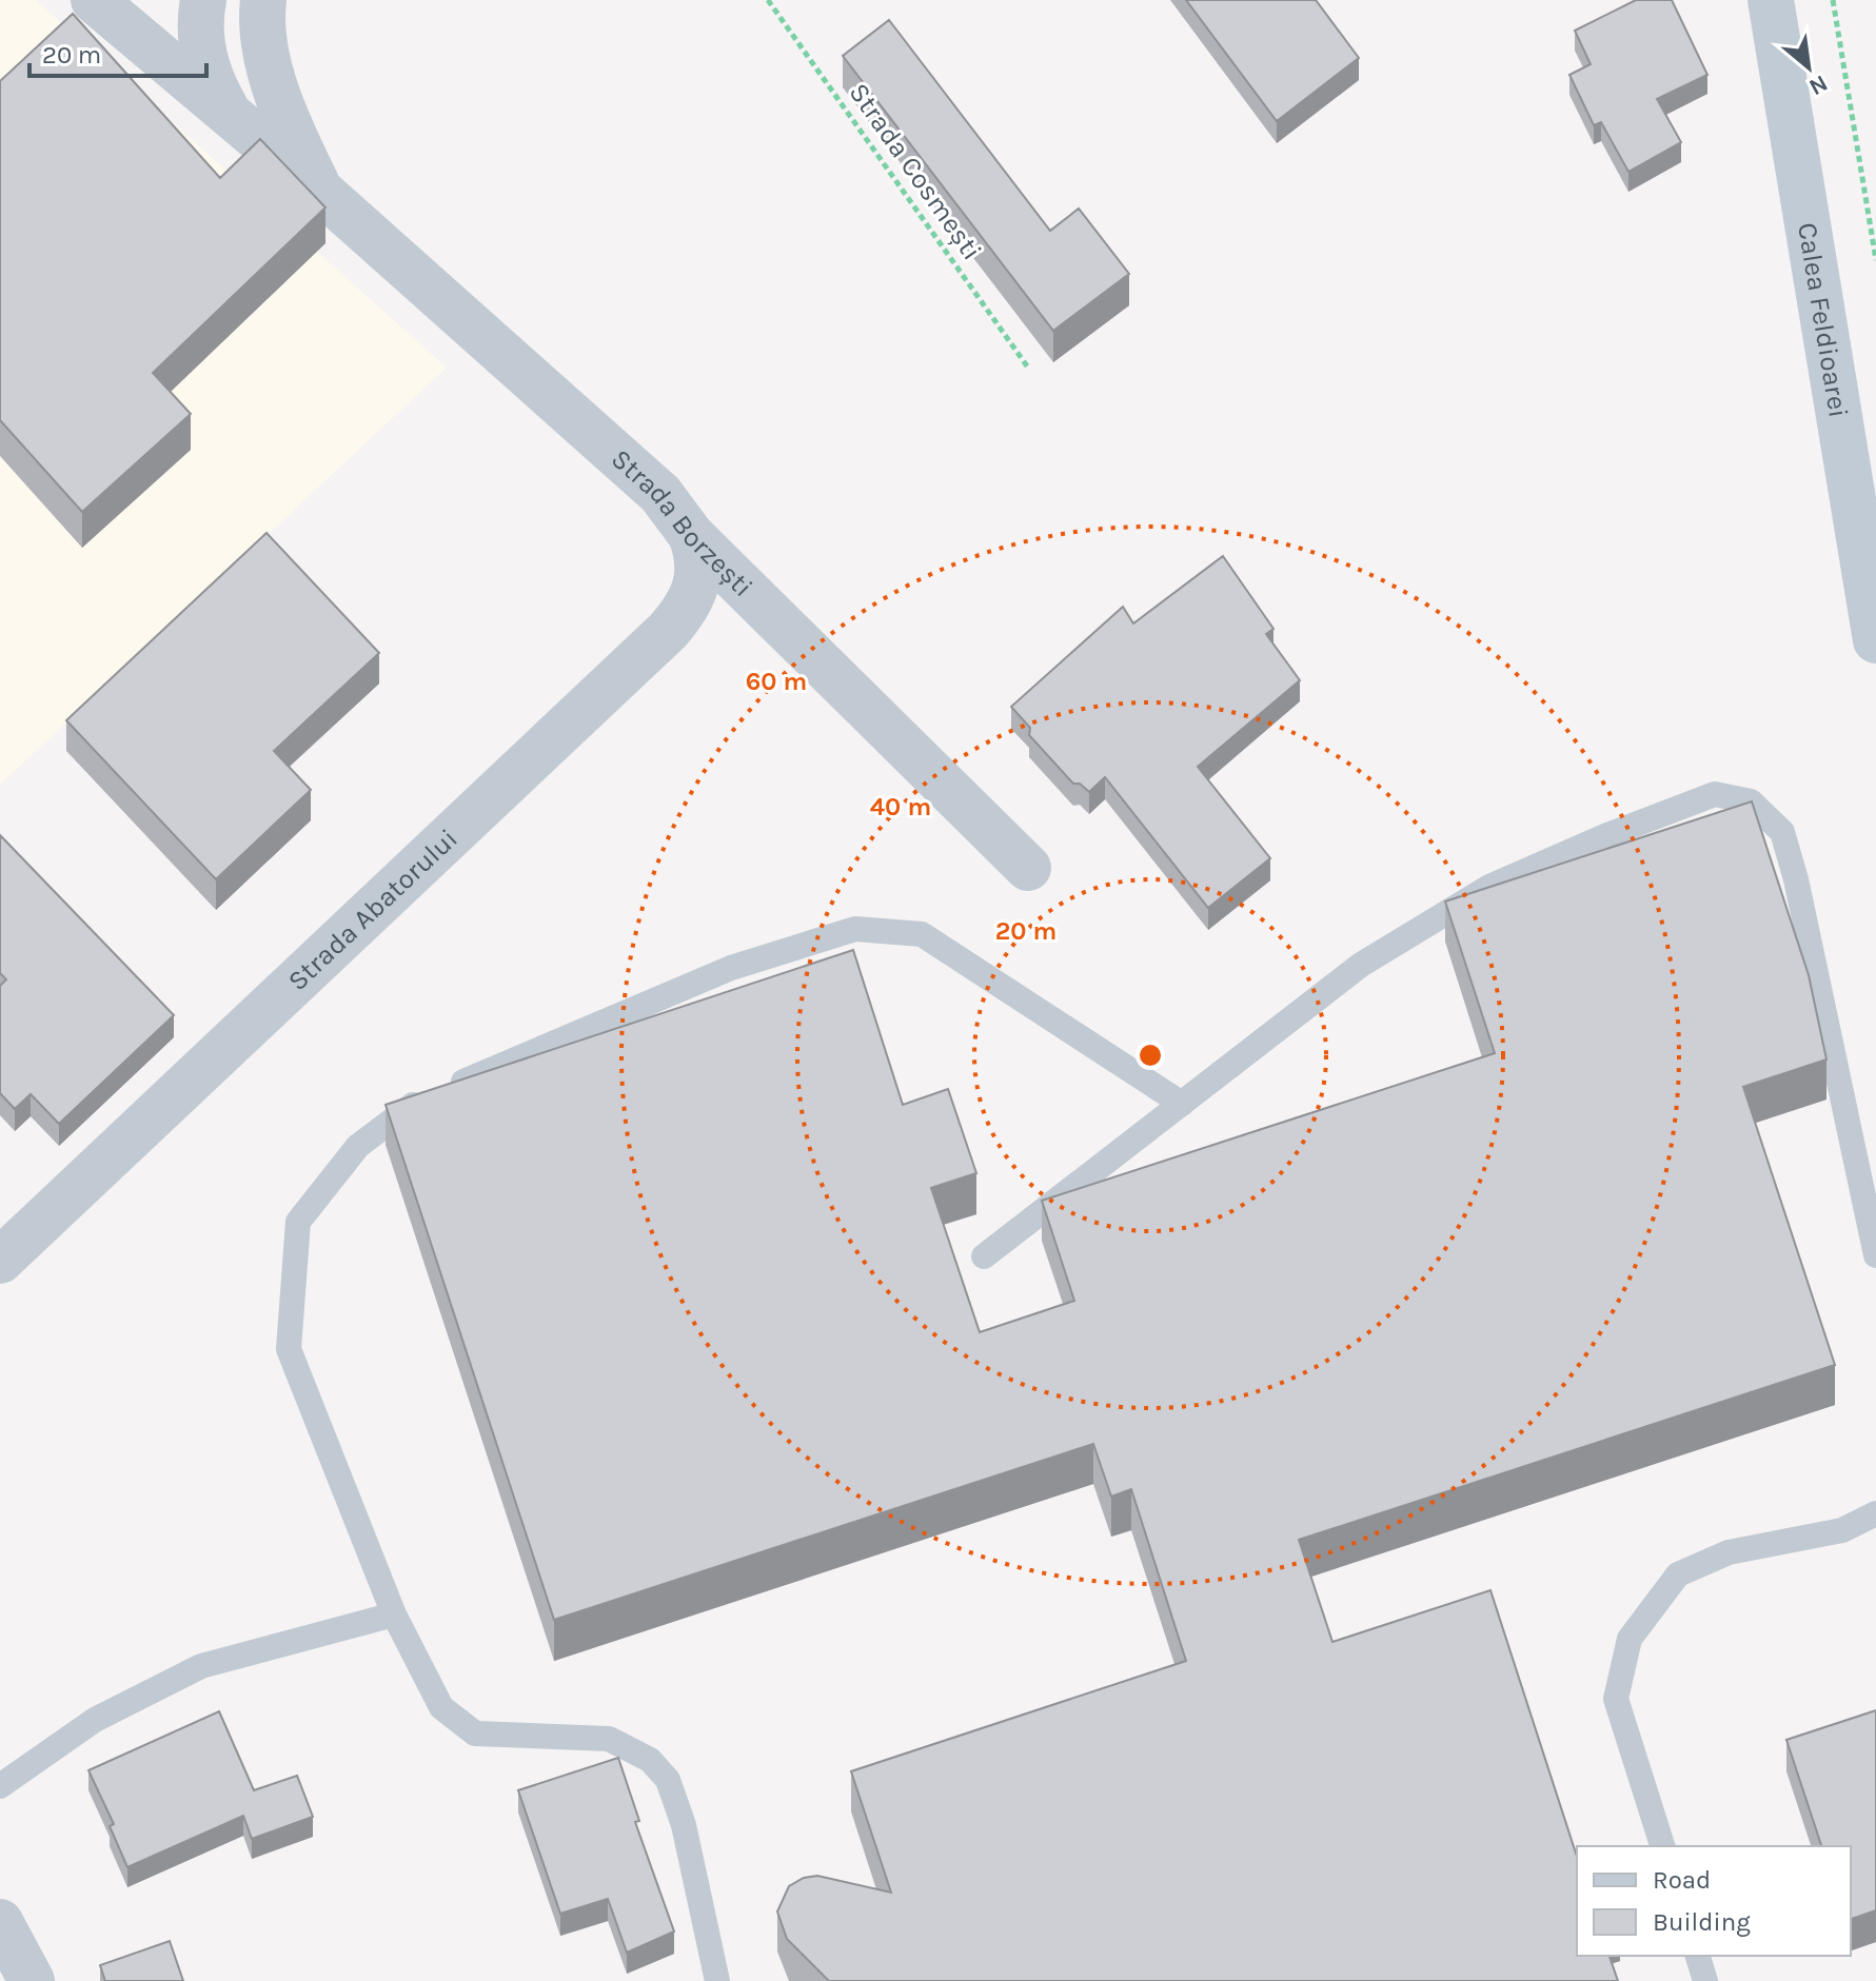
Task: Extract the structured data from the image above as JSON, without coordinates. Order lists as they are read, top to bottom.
{
  "streets": {
    "main road": ["Calea Feldioarei"],
    "street": ["Strada Borzești", "Strada Abatorului"],
    "path": ["Strada Cosmești"]
  },
  "crossings": [
    ["Strada Borzești", "Strada Abatorului"]
  ],
  "legend": ["Road", "Building"],
  "scale_bar": "20 m",
  "north": "bottom right",
  "rings": ["60 m", "40 m", "20 m"]
}
